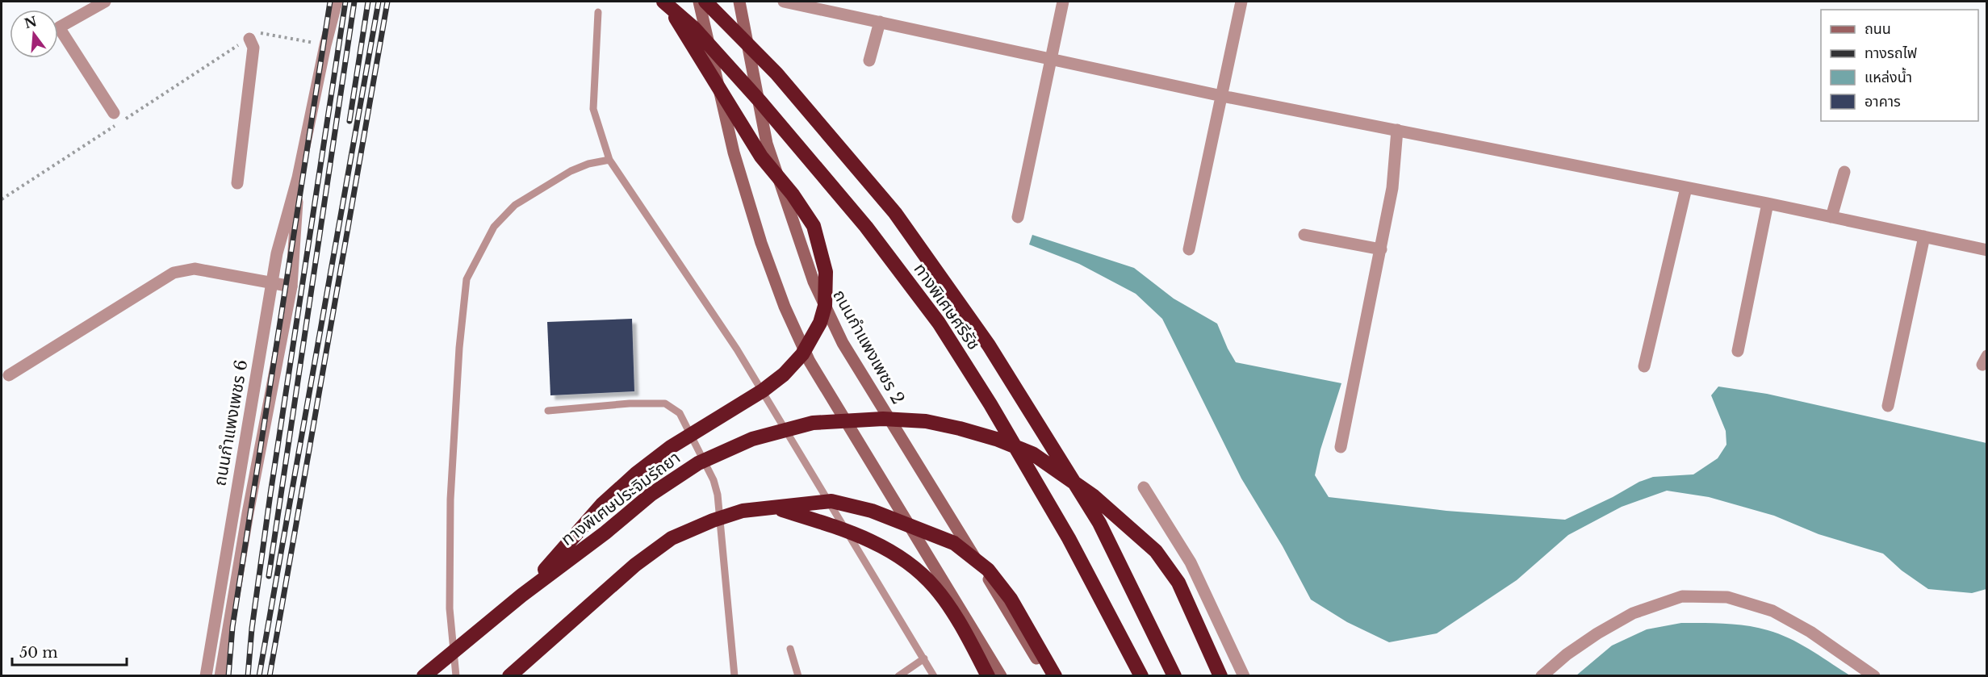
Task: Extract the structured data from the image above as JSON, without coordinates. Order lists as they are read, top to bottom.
{
  "streets": {
    "highway": ["ทางพิเศษศรีรัช", "ทางพิเศษประจิมรัถยา"],
    "main road": ["ถนนกำแพงเพชร 2"],
    "street": ["ถนนกำแพงเพชร 6"]
  },
  "legend": [
    "ถนน",
    "ทางรถไฟ",
    "แหล่งน้ำ",
    "อาคาร"
  ],
  "scale_bar": "50 m",
  "north": "top"
}
